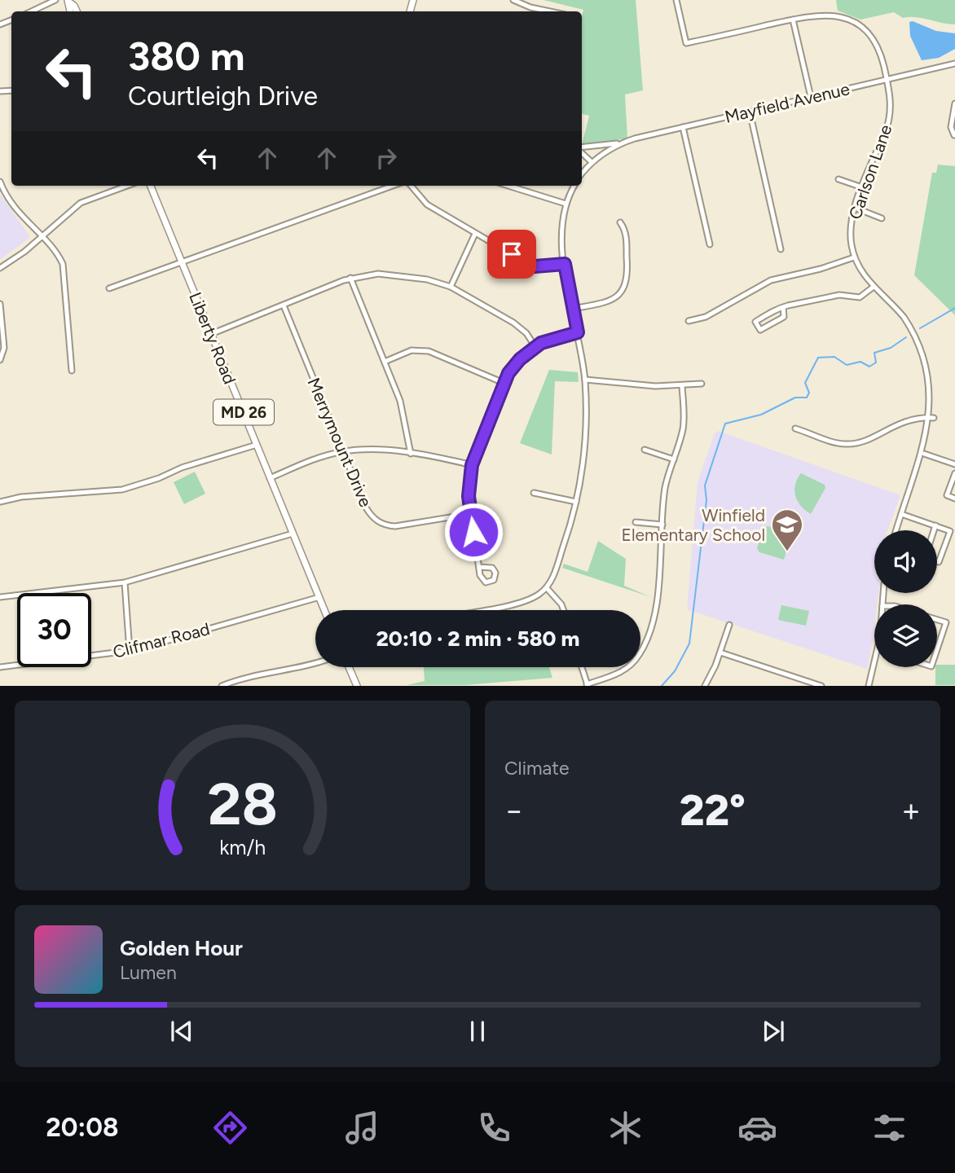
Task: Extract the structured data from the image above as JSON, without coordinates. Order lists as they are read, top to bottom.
{
  "streets": {
    "main road": ["Liberty Road", "MD 26"],
    "street": [
      "Mayfield Avenue",
      "Carlson Lane",
      "Merrymount Drive",
      "Clifmar Road"
    ]
  },
  "crossings": [
    ["Mayfield Avenue", "Carlson Lane"],
    ["Liberty Road", "Clifmar Road"]
  ],
  "places": {
    "school or university": ["Winfield Elementary School"]
  },
  "page": {
    "turn": ["380 m", "Courtleigh Drive"],
    "limit": "30",
    "trip": "20:10 · 2 min · 580 m",
    "tile": "Climate",
    "heat": ["−", "22°", "+"],
    "song": ["Golden Hour", "Lumen"],
    "tabs": "20:08",
    "gauge": ["28", "km/h"]
  }
}
